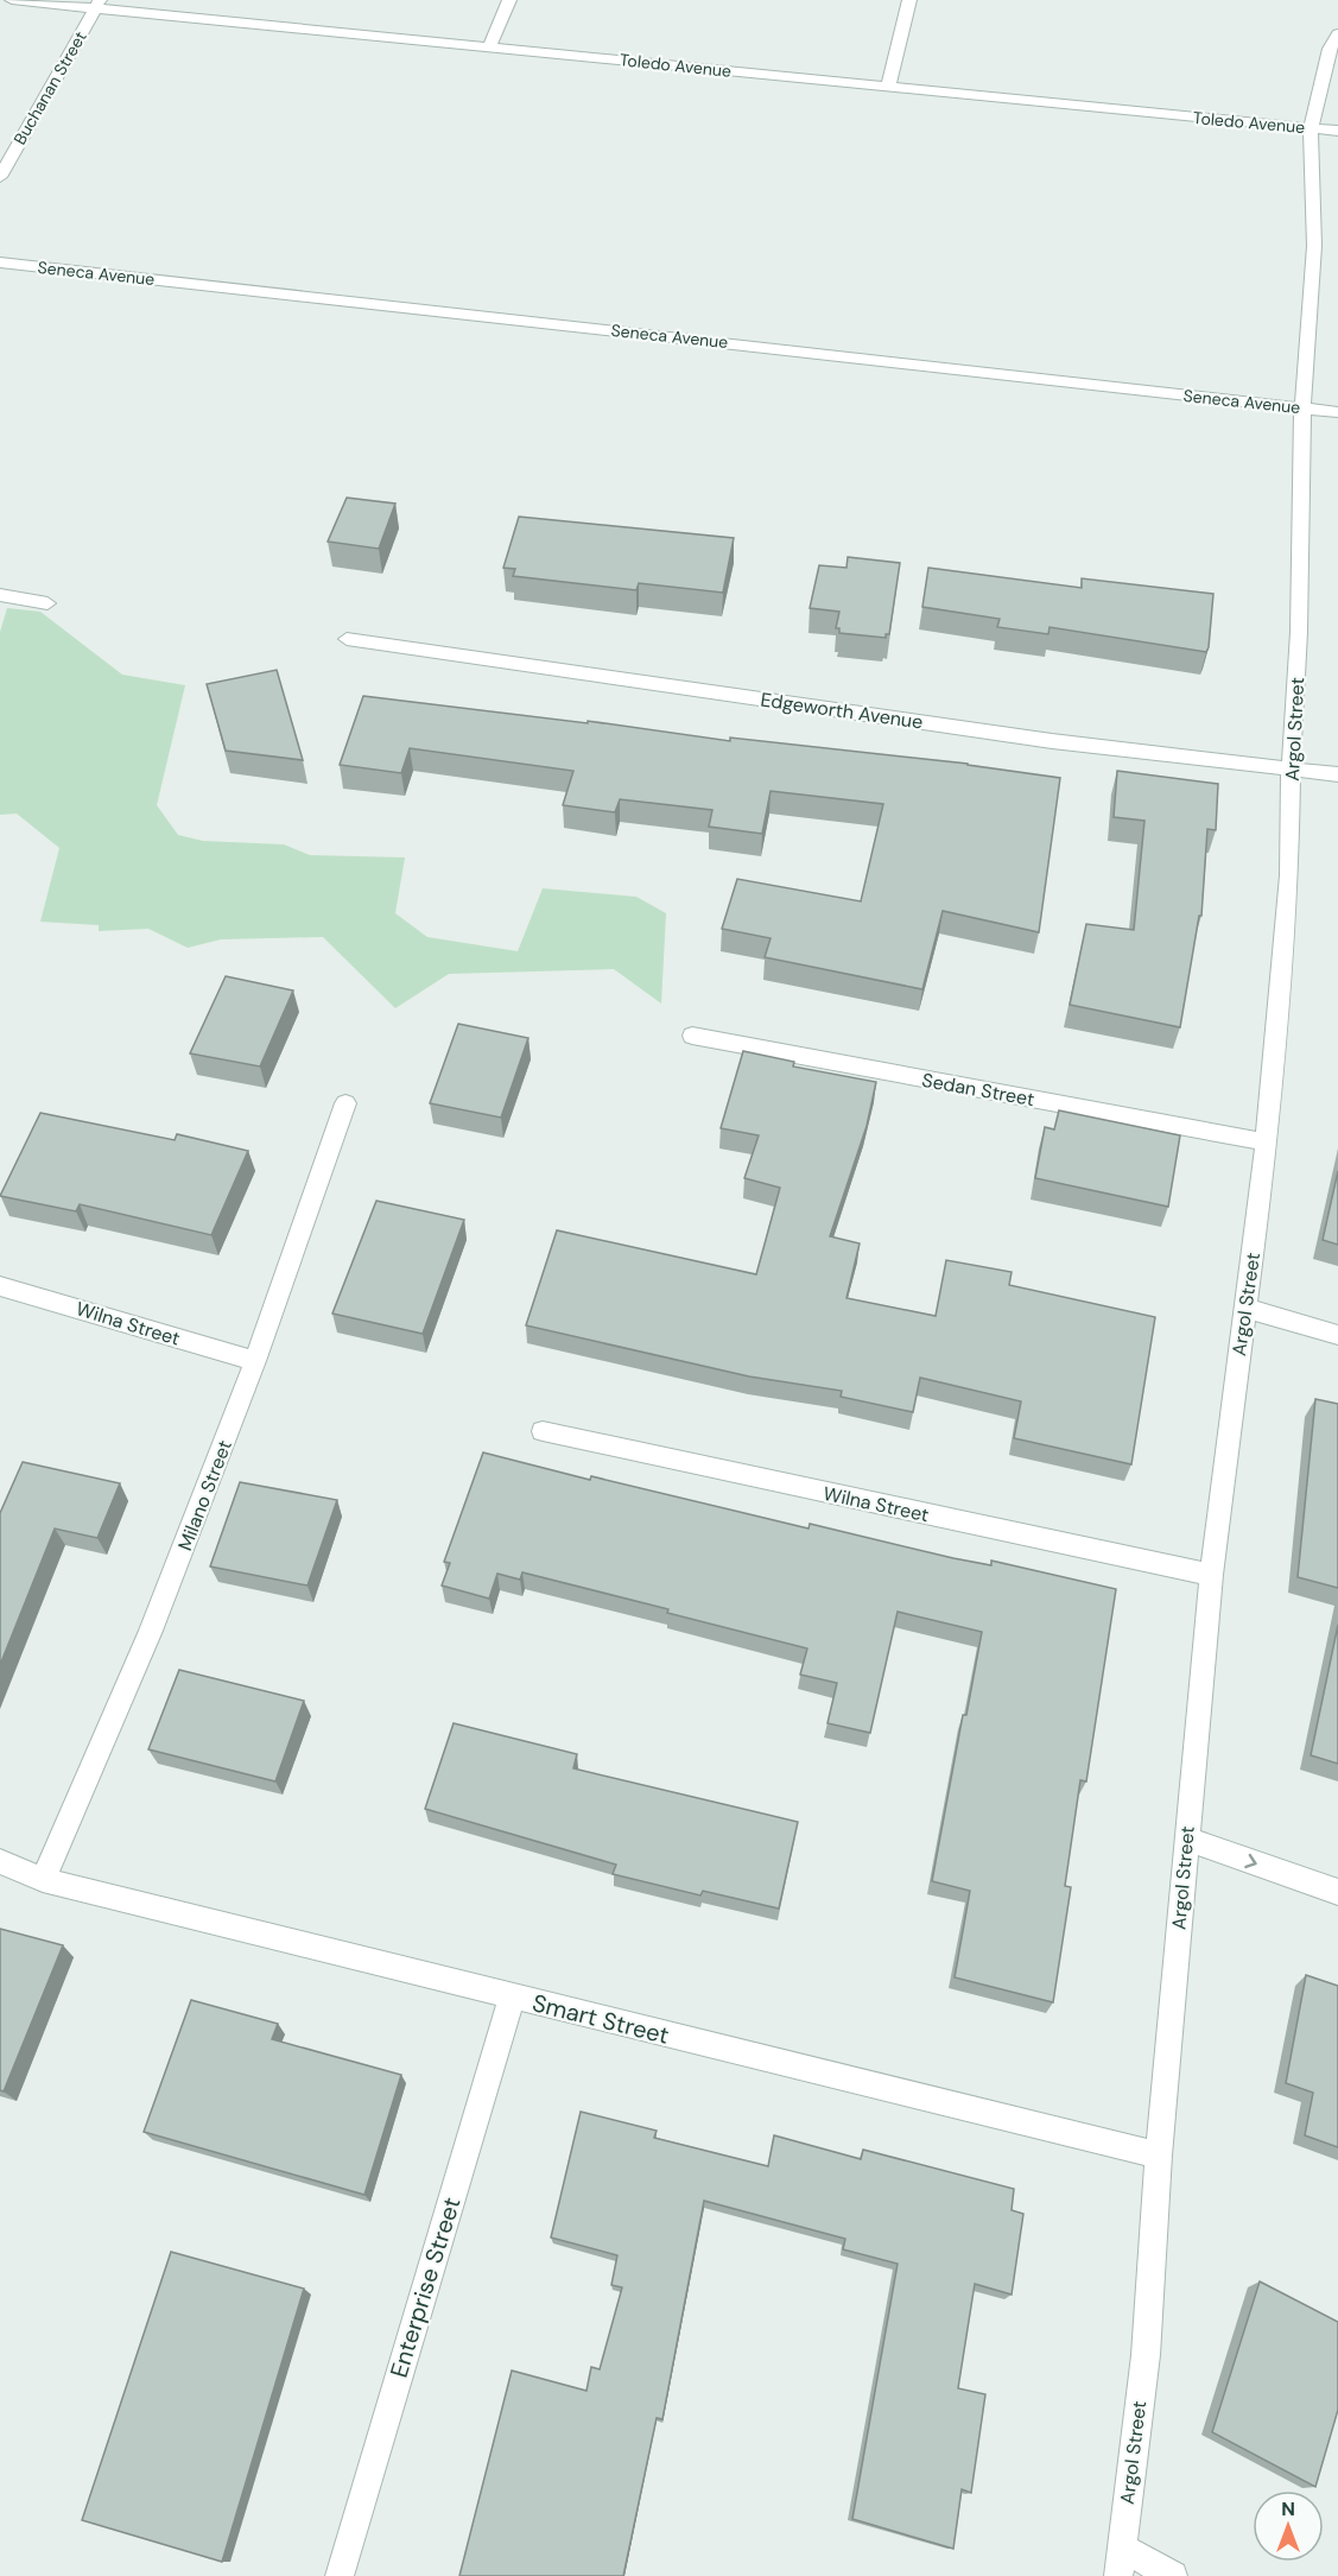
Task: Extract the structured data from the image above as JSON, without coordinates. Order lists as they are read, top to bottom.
{
  "streets": {
    "street": [
      "Toledo Avenue",
      "Buchanan Street",
      "Seneca Avenue",
      "Edgeworth Avenue",
      "Argol Street",
      "Sedan Street",
      "Wilna Street",
      "Milano Street",
      "Smart Street",
      "Enterprise Street"
    ]
  },
  "crossings": [
    ["Toledo Avenue", "Buchanan Street"],
    ["Toledo Avenue", "Argol Street"],
    ["Seneca Avenue", "Argol Street"],
    ["Edgeworth Avenue", "Argol Street"],
    ["Argol Street", "Sedan Street"],
    ["Argol Street", "Wilna Street"],
    ["Argol Street", "Smart Street"],
    ["Wilna Street", "Milano Street"],
    ["Milano Street", "Smart Street"],
    ["Smart Street", "Enterprise Street"]
  ],
  "north": "top"
}
